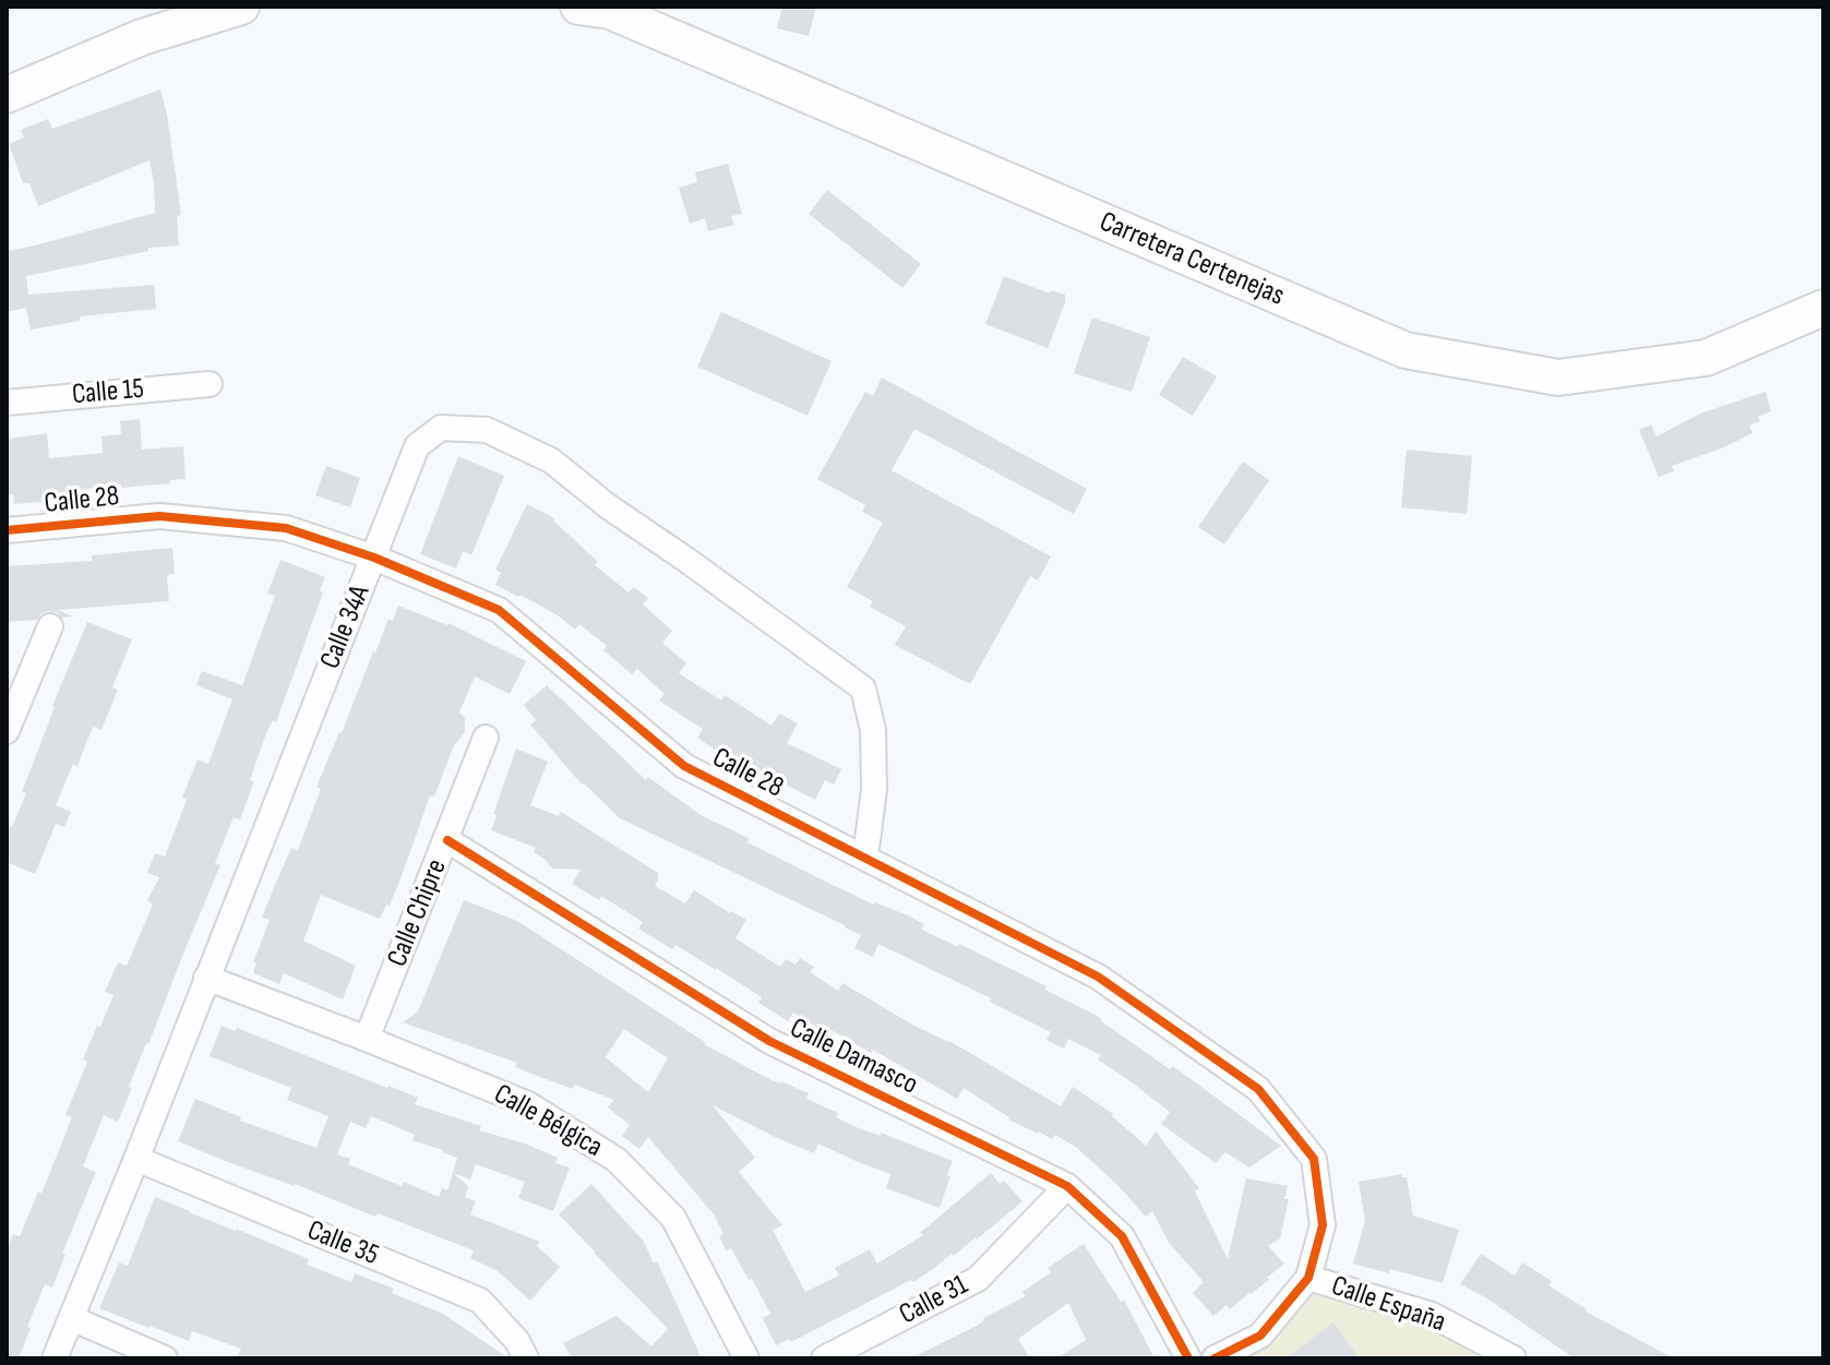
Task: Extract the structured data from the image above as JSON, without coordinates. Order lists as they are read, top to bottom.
{
  "streets": {
    "main road": ["Carretera Certenejas"],
    "street": [
      "Calle 15",
      "Calle 28",
      "Calle 34A",
      "Calle Chipre",
      "Calle Damasco",
      "Calle Bélgica",
      "Calle 35",
      "Calle 31",
      "Calle España"
    ]
  },
  "crossings": [
    ["Calle 28", "Calle 34A"],
    ["Calle 28", "Calle España"],
    ["Calle 34A", "Calle Bélgica"],
    ["Calle 34A", "Calle 35"],
    ["Calle Chipre", "Calle Damasco"],
    ["Calle Chipre", "Calle Bélgica"],
    ["Calle Damasco", "Calle 31"]
  ]
}
